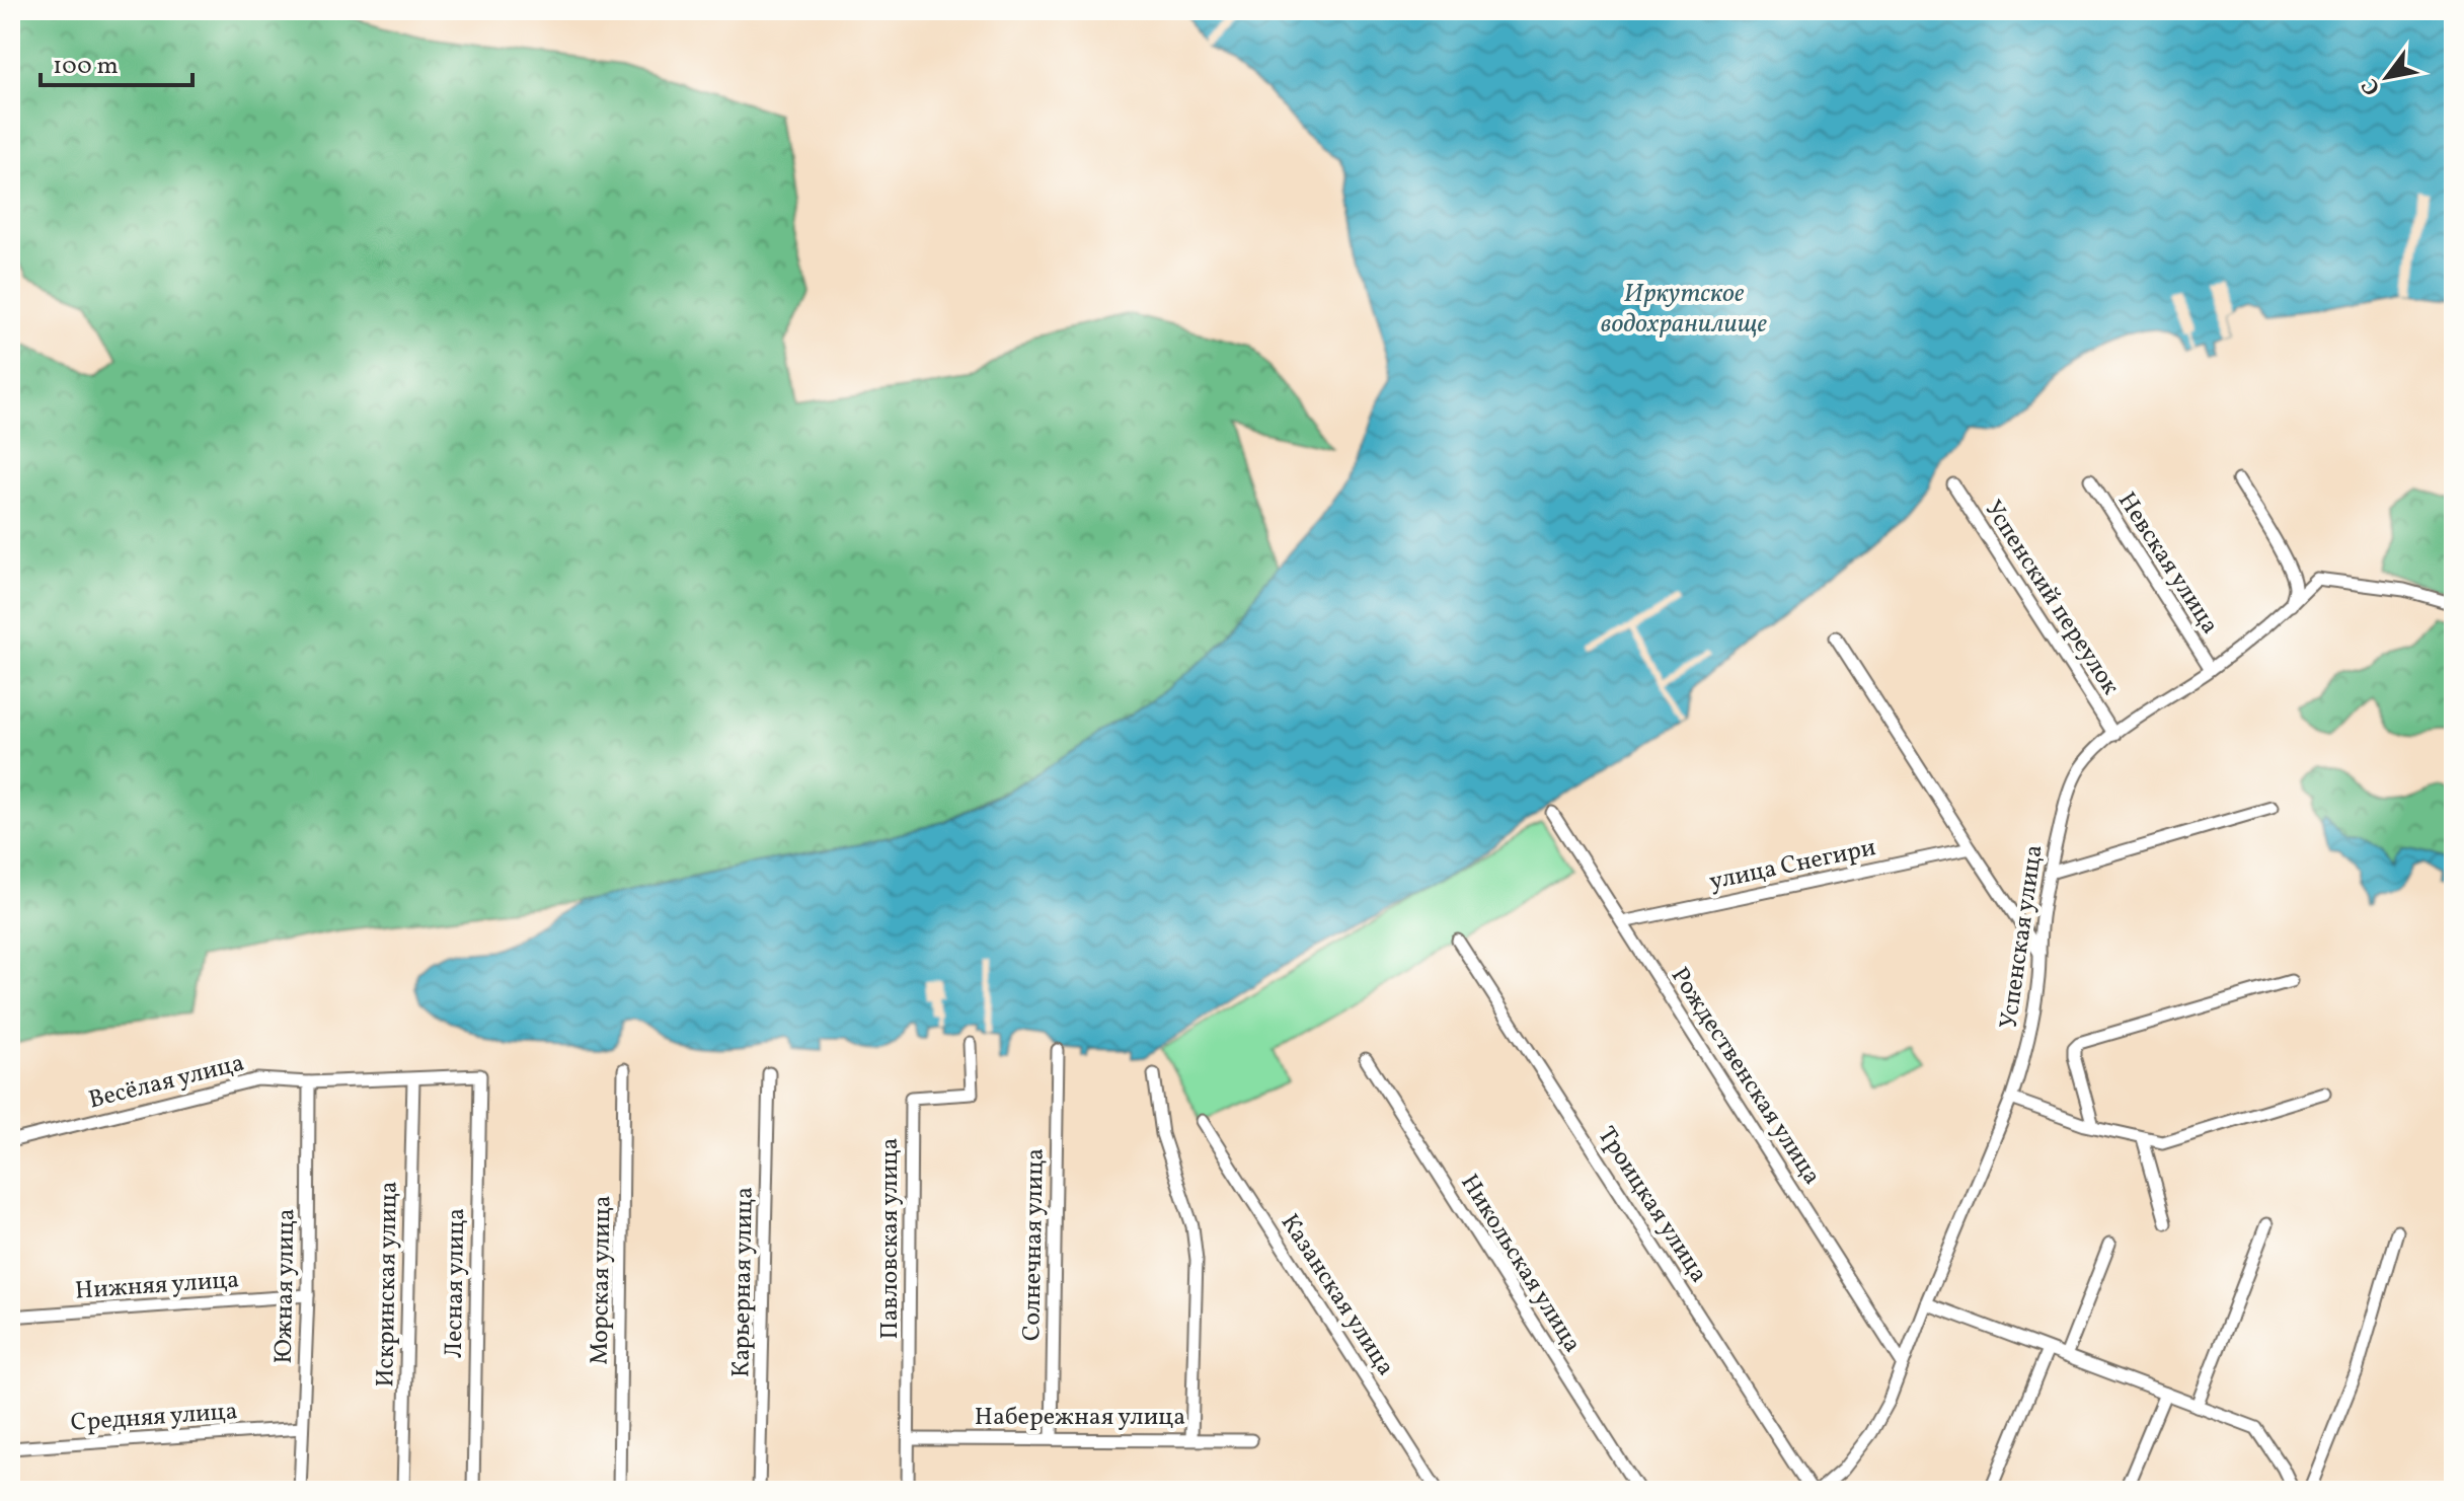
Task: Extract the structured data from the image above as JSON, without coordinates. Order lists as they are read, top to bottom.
{
  "streets": {
    "street": [
      "Невская улица",
      "Успенский переулок",
      "улица Снегири",
      "Успенская улица",
      "Рождественская улица",
      "Весёлая улица",
      "Троицкая улица",
      "Павловская улица",
      "Солнечная улица",
      "Никольская улица",
      "Морская улица",
      "Карьерная улица",
      "Лесная улица",
      "Нижняя улица",
      "Искринская улица",
      "Южная улица",
      "Казанская улица",
      "Средняя улица",
      "Набережная улица"
    ]
  },
  "crossings": [
    ["Невская улица", "Успенская улица"],
    ["Успенский переулок", "Успенская улица"],
    ["улица Снегири", "Рождественская улица"],
    ["Успенская улица", "Рождественская улица"],
    ["Весёлая улица", "Лесная улица"],
    ["Весёлая улица", "Искринская улица"],
    ["Весёлая улица", "Южная улица"],
    ["Павловская улица", "Набережная улица"],
    ["Солнечная улица", "Набережная улица"],
    ["Нижняя улица", "Южная улица"],
    ["Южная улица", "Средняя улица"]
  ],
  "water": ["Иркутское водохранилище"],
  "scale_bar": "100 m",
  "north": "bottom left"
}
